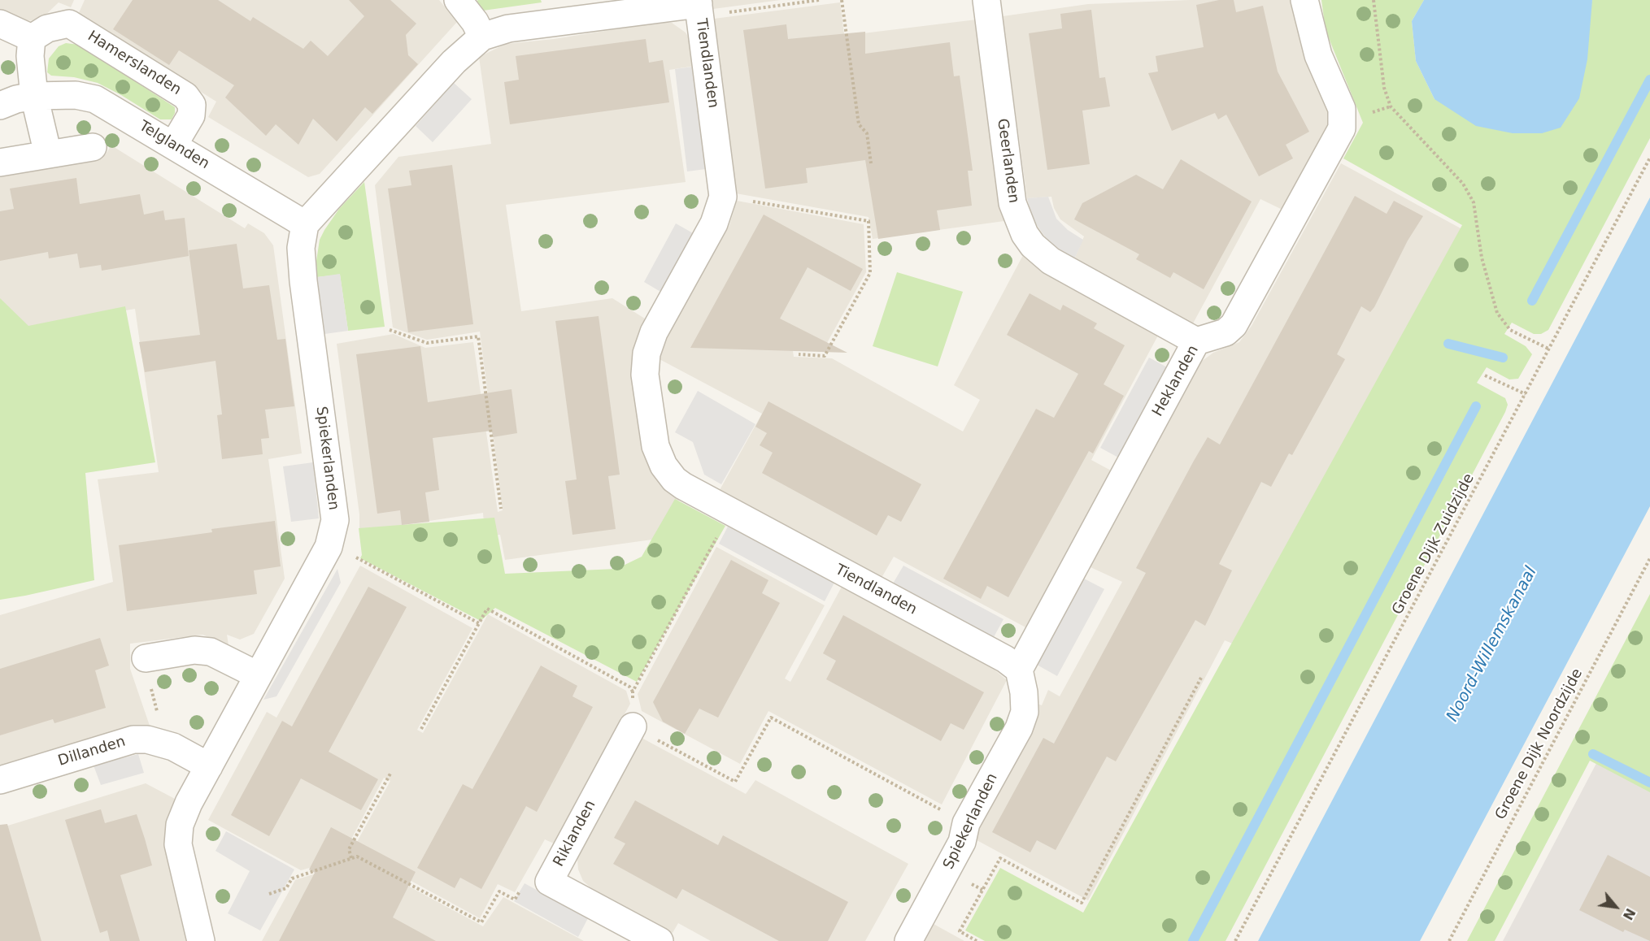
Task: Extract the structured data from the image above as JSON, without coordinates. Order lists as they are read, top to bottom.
{
  "streets": {
    "street": [
      "Hamerslanden",
      "Tiendlanden",
      "Telglanden",
      "Geerlanden",
      "Heklanden",
      "Spiekerlanden",
      "Dillanden",
      "Riklanden"
    ],
    "path": ["Groene Dijk Zuidzijde", "Groene Dijk Noordzijde"]
  },
  "crossings": [
    ["Hamerslanden", "Telglanden"],
    ["Tiendlanden", "Telglanden"],
    ["Tiendlanden", "Heklanden"],
    ["Tiendlanden", "Spiekerlanden"],
    ["Telglanden", "Spiekerlanden"],
    ["Geerlanden", "Heklanden"],
    ["Heklanden", "Spiekerlanden"],
    ["Spiekerlanden", "Dillanden"]
  ],
  "water": ["Noord-Willemskanaal"],
  "north": "bottom right"
}
